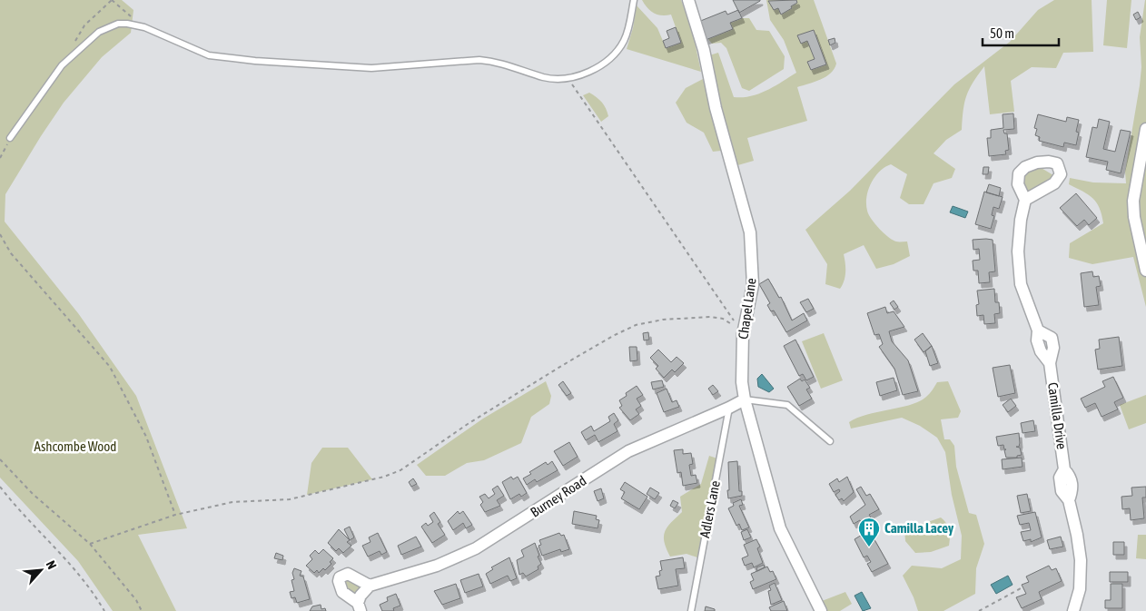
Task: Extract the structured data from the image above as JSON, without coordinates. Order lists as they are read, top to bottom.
{
  "streets": {
    "street": ["Chapel Lane", "Camilla Drive", "Burney Road"],
    "lane": ["Adlers Lane"]
  },
  "crossings": [
    ["Chapel Lane", "Burney Road"],
    ["Burney Road", "Adlers Lane"]
  ],
  "parks": ["Ashcombe Wood"],
  "places": {
    "building": ["Camilla Lacey"]
  },
  "scale_bar": "50 m",
  "north": "top right"
}
